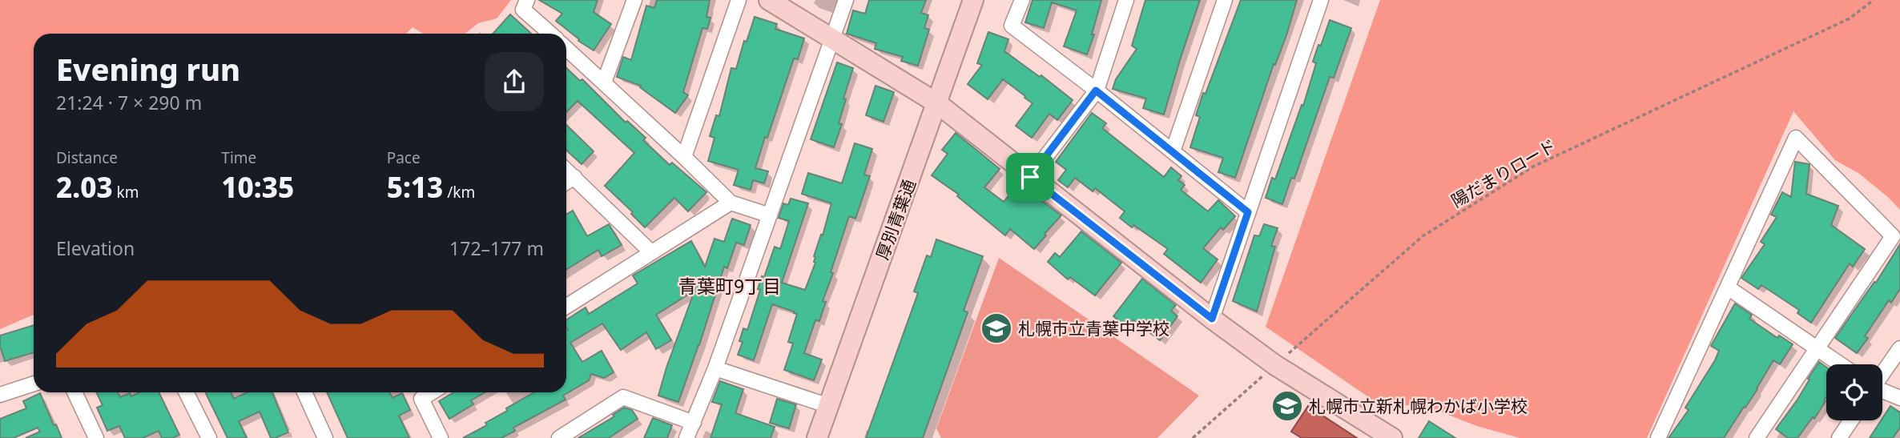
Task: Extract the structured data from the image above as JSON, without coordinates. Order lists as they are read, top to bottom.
{
  "streets": {
    "street": ["厚別青葉通"],
    "path": ["陽だまりロード"]
  },
  "districts": ["青葉町9丁目"],
  "places": {
    "school or university": ["札幌市立青葉中学校", "札幌市立新札幌わかば小学校"]
  },
  "page": {
    "heading": ["Evening run", "21:24 · 7 × 290 m"],
    "stats": [
      ["Distance", "2.03 km"],
      ["Time", "10:35"],
      ["Pace", "5:13 /km"]
    ],
    "chart": ["Elevation", "172–177 m"]
  }
}
